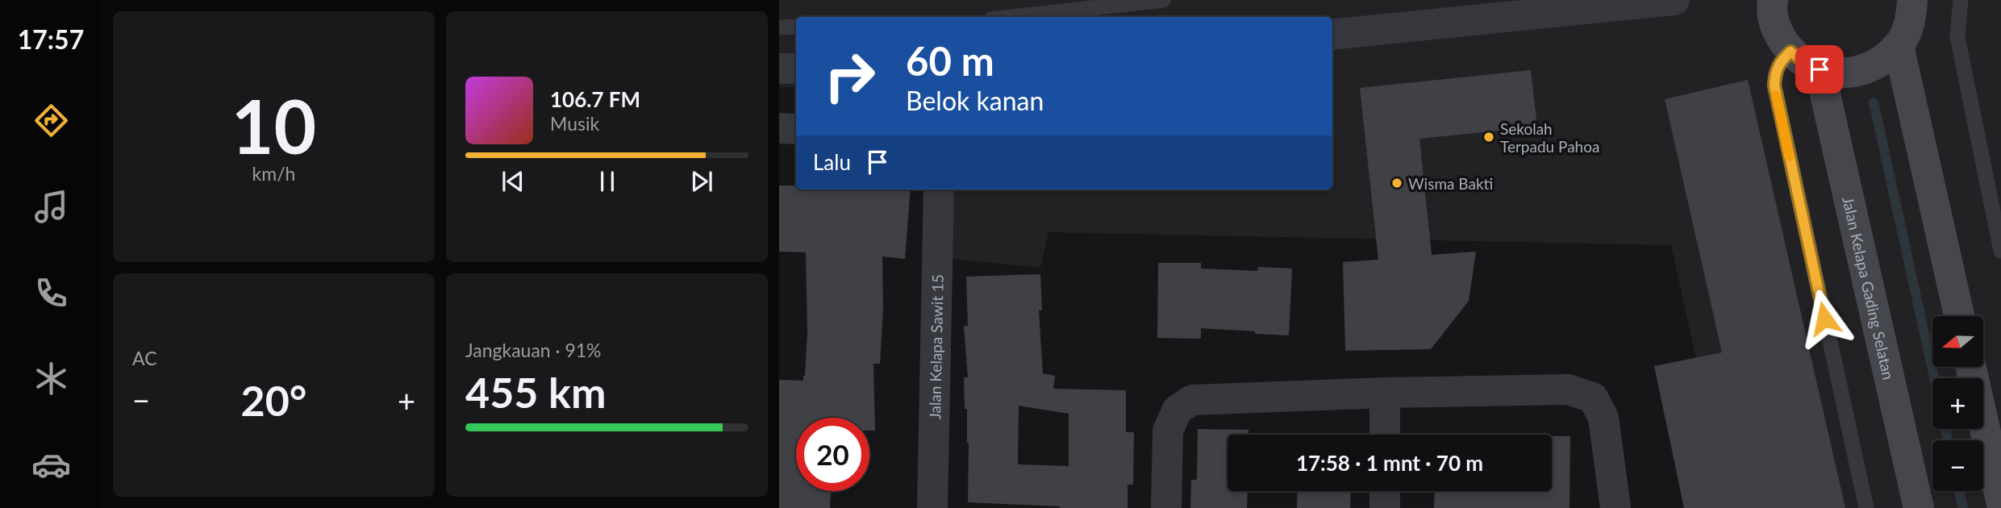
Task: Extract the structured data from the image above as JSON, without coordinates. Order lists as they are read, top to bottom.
{
  "streets": {
    "street": ["Jalan Kelapa Gading Selatan", "Jalan Kelapa Sawit 15"]
  },
  "places": ["Sekolah Terpadu Pahoa", "Wisma Bakti"],
  "north": "left",
  "page": {
    "tabs": "17:57",
    "tile": [
      ["10", "km/h"],
      "AC",
      ["Jangkauan · 91%", "455 km"]
    ],
    "turn": ["60 m", "Belok kanan"],
    "song": ["106.7 FM", "Musik"],
    "then": "Lalu",
    "map_buttons": ["+", "−"],
    "heat": ["−", "20°", "+"],
    "limit": "20",
    "trip": "17:58 · 1 mnt · 70 m"
  }
}
